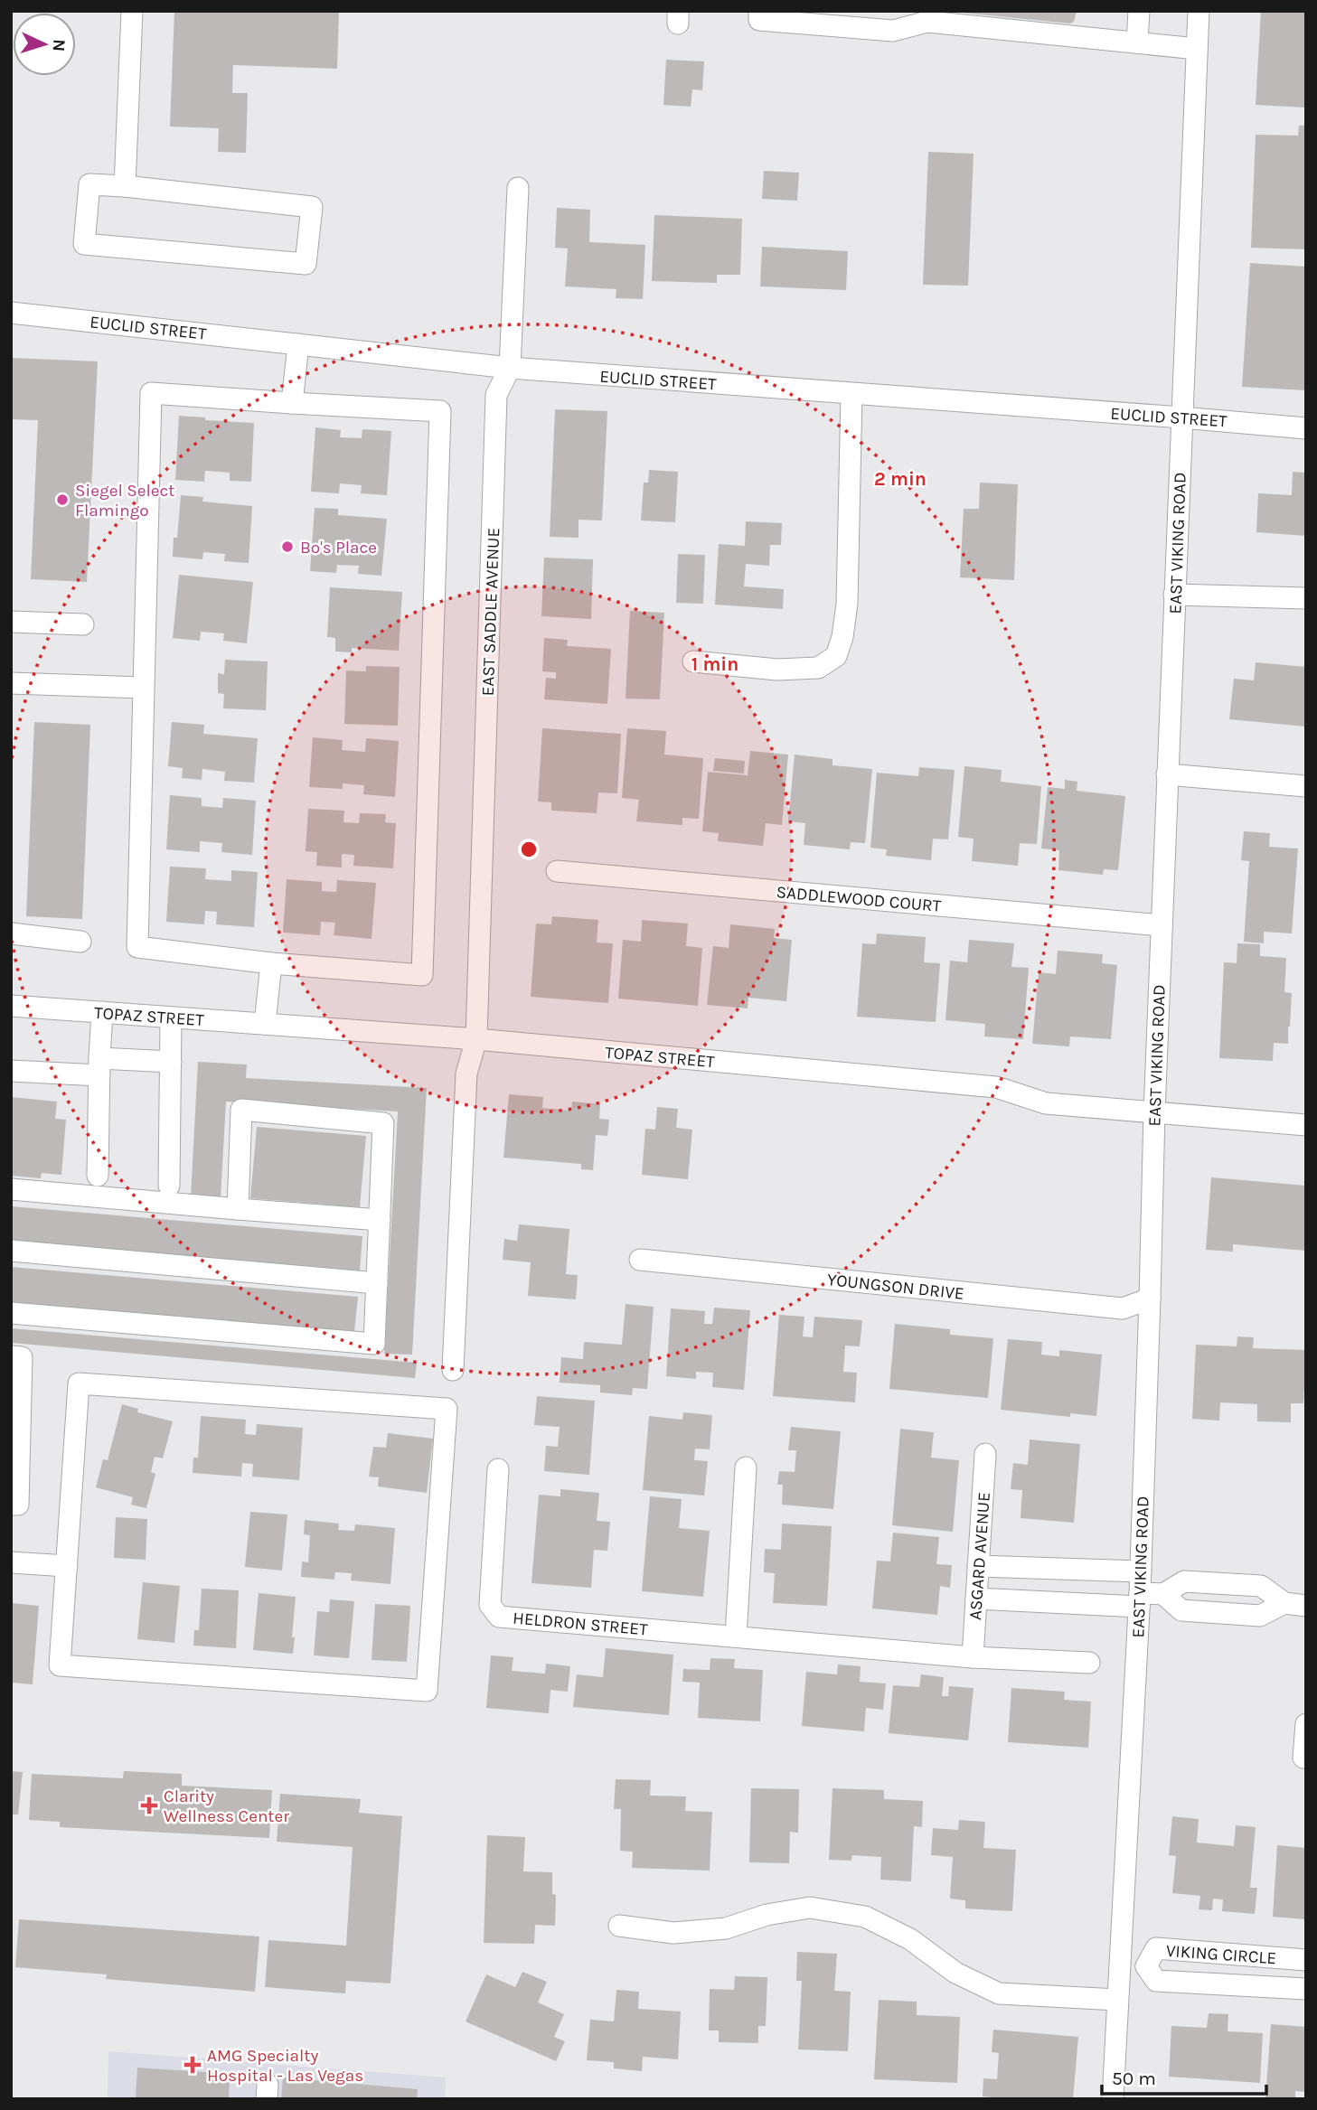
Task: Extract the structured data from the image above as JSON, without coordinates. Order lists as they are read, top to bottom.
{
  "streets": {
    "street": [
      "EUCLID STREET",
      "EAST VIKING ROAD",
      "EAST SADDLE AVENUE",
      "SADDLEWOOD COURT",
      "TOPAZ STREET",
      "YOUNGSON DRIVE",
      "ASGARD AVENUE",
      "HELDRON STREET",
      "VIKING CIRCLE"
    ]
  },
  "crossings": [
    ["EUCLID STREET", "EAST VIKING ROAD"],
    ["EUCLID STREET", "EAST SADDLE AVENUE"],
    ["EAST VIKING ROAD", "SADDLEWOOD COURT"],
    ["EAST VIKING ROAD", "TOPAZ STREET"],
    ["EAST VIKING ROAD", "YOUNGSON DRIVE"],
    ["EAST VIKING ROAD", "VIKING CIRCLE"],
    ["EAST SADDLE AVENUE", "TOPAZ STREET"],
    ["ASGARD AVENUE", "HELDRON STREET"]
  ],
  "places": {
    "other": ["Siegel Select Flamingo", "Bo's Place"],
    "health": ["Clarity Wellness Center", "AMG Specialty Hospital - Las Vegas"]
  },
  "scale_bar": "50 m",
  "north": "right",
  "rings": ["2 min", "1 min"]
}
